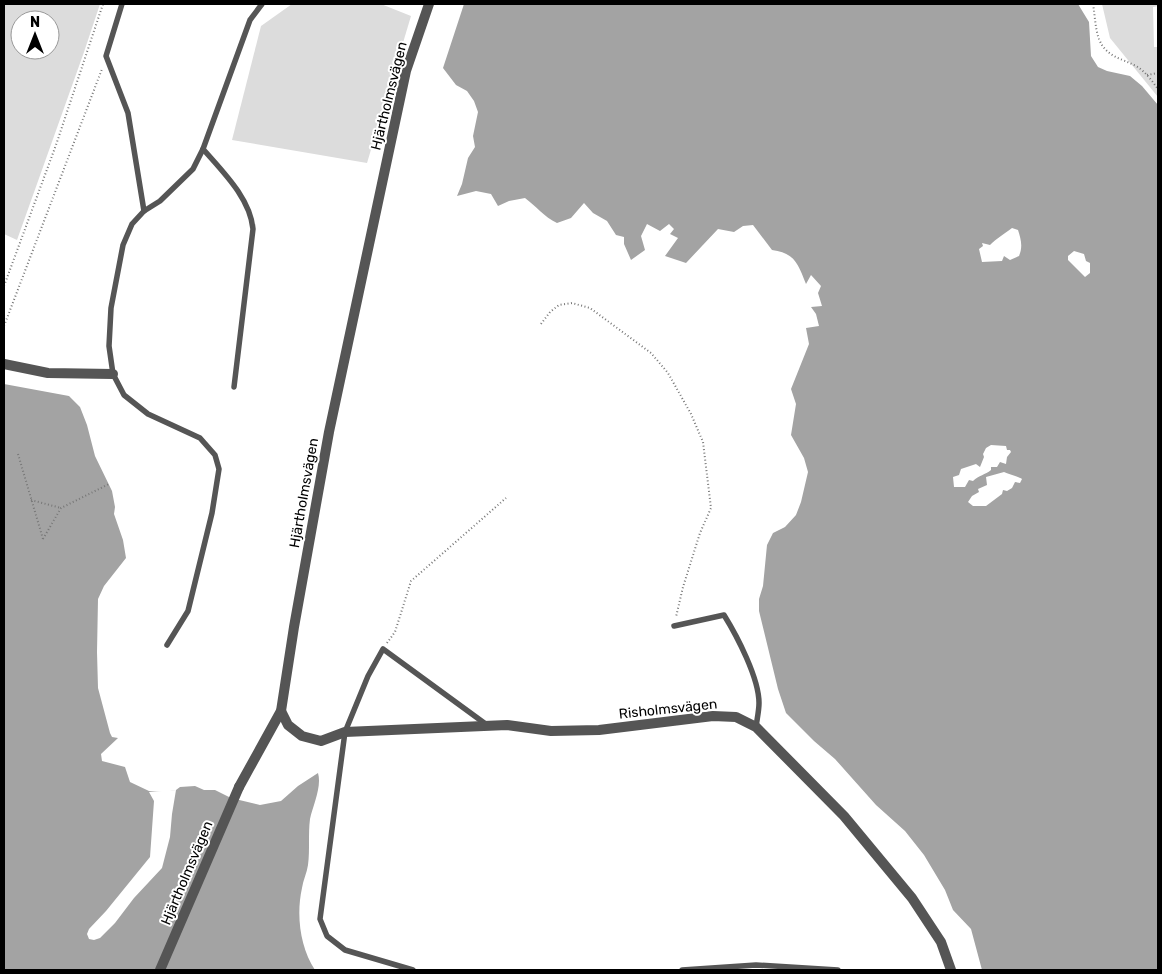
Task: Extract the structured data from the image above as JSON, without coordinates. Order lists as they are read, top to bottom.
{
  "streets": {
    "street": ["Hjärtholmsvägen", "Risholmsvägen"]
  },
  "crossings": [
    ["Hjärtholmsvägen", "Risholmsvägen"]
  ],
  "north": "top"
}
